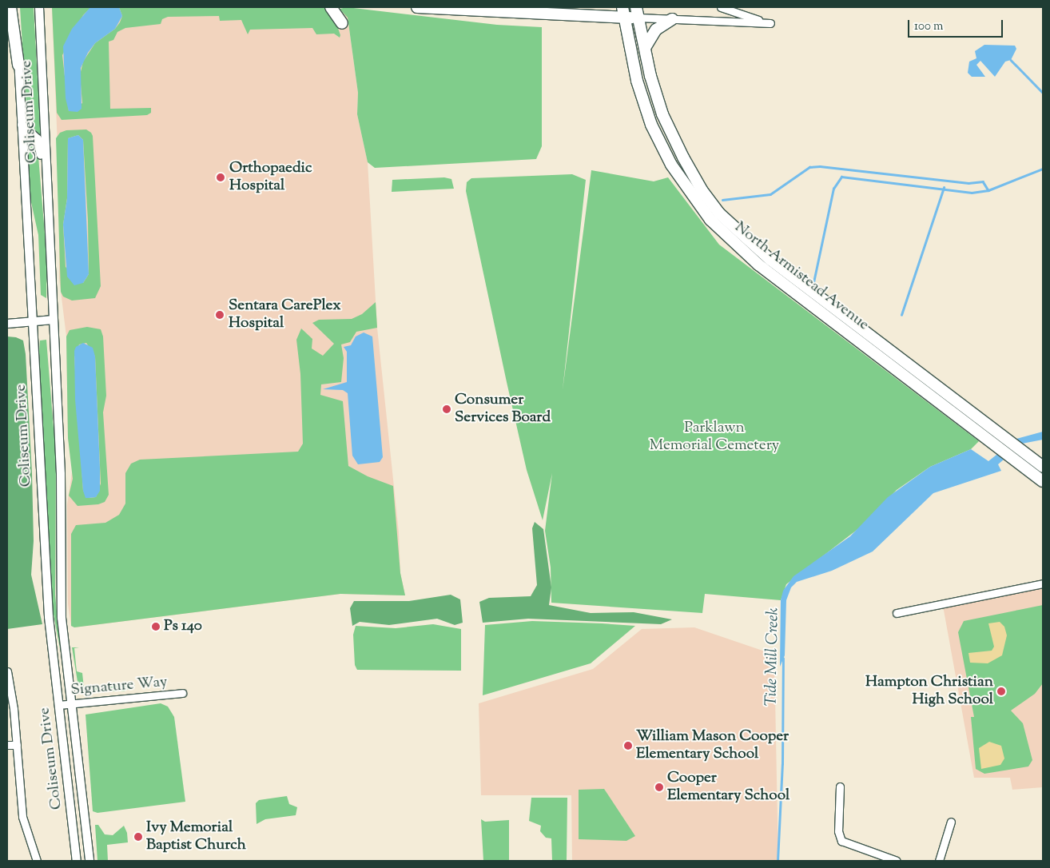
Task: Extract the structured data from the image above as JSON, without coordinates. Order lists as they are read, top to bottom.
{
  "streets": {
    "main road": ["North Armistead Avenue"],
    "street": ["Coliseum Drive", "Signature Way"]
  },
  "crossings": [
    ["Coliseum Drive", "Signature Way"]
  ],
  "water": ["Tide Mill Creek"],
  "parks": ["Parklawn Memorial Cemetery"],
  "places": [
    "Orthopaedic Hospital",
    "Sentara CarePlex Hospital",
    "Consumer Services Board",
    "Ps 140",
    "Hampton Christian High School",
    "William Mason Cooper Elementary School",
    "Cooper Elementary School",
    "Ivy Memorial Baptist Church"
  ],
  "scale_bar": "100 m"
}
